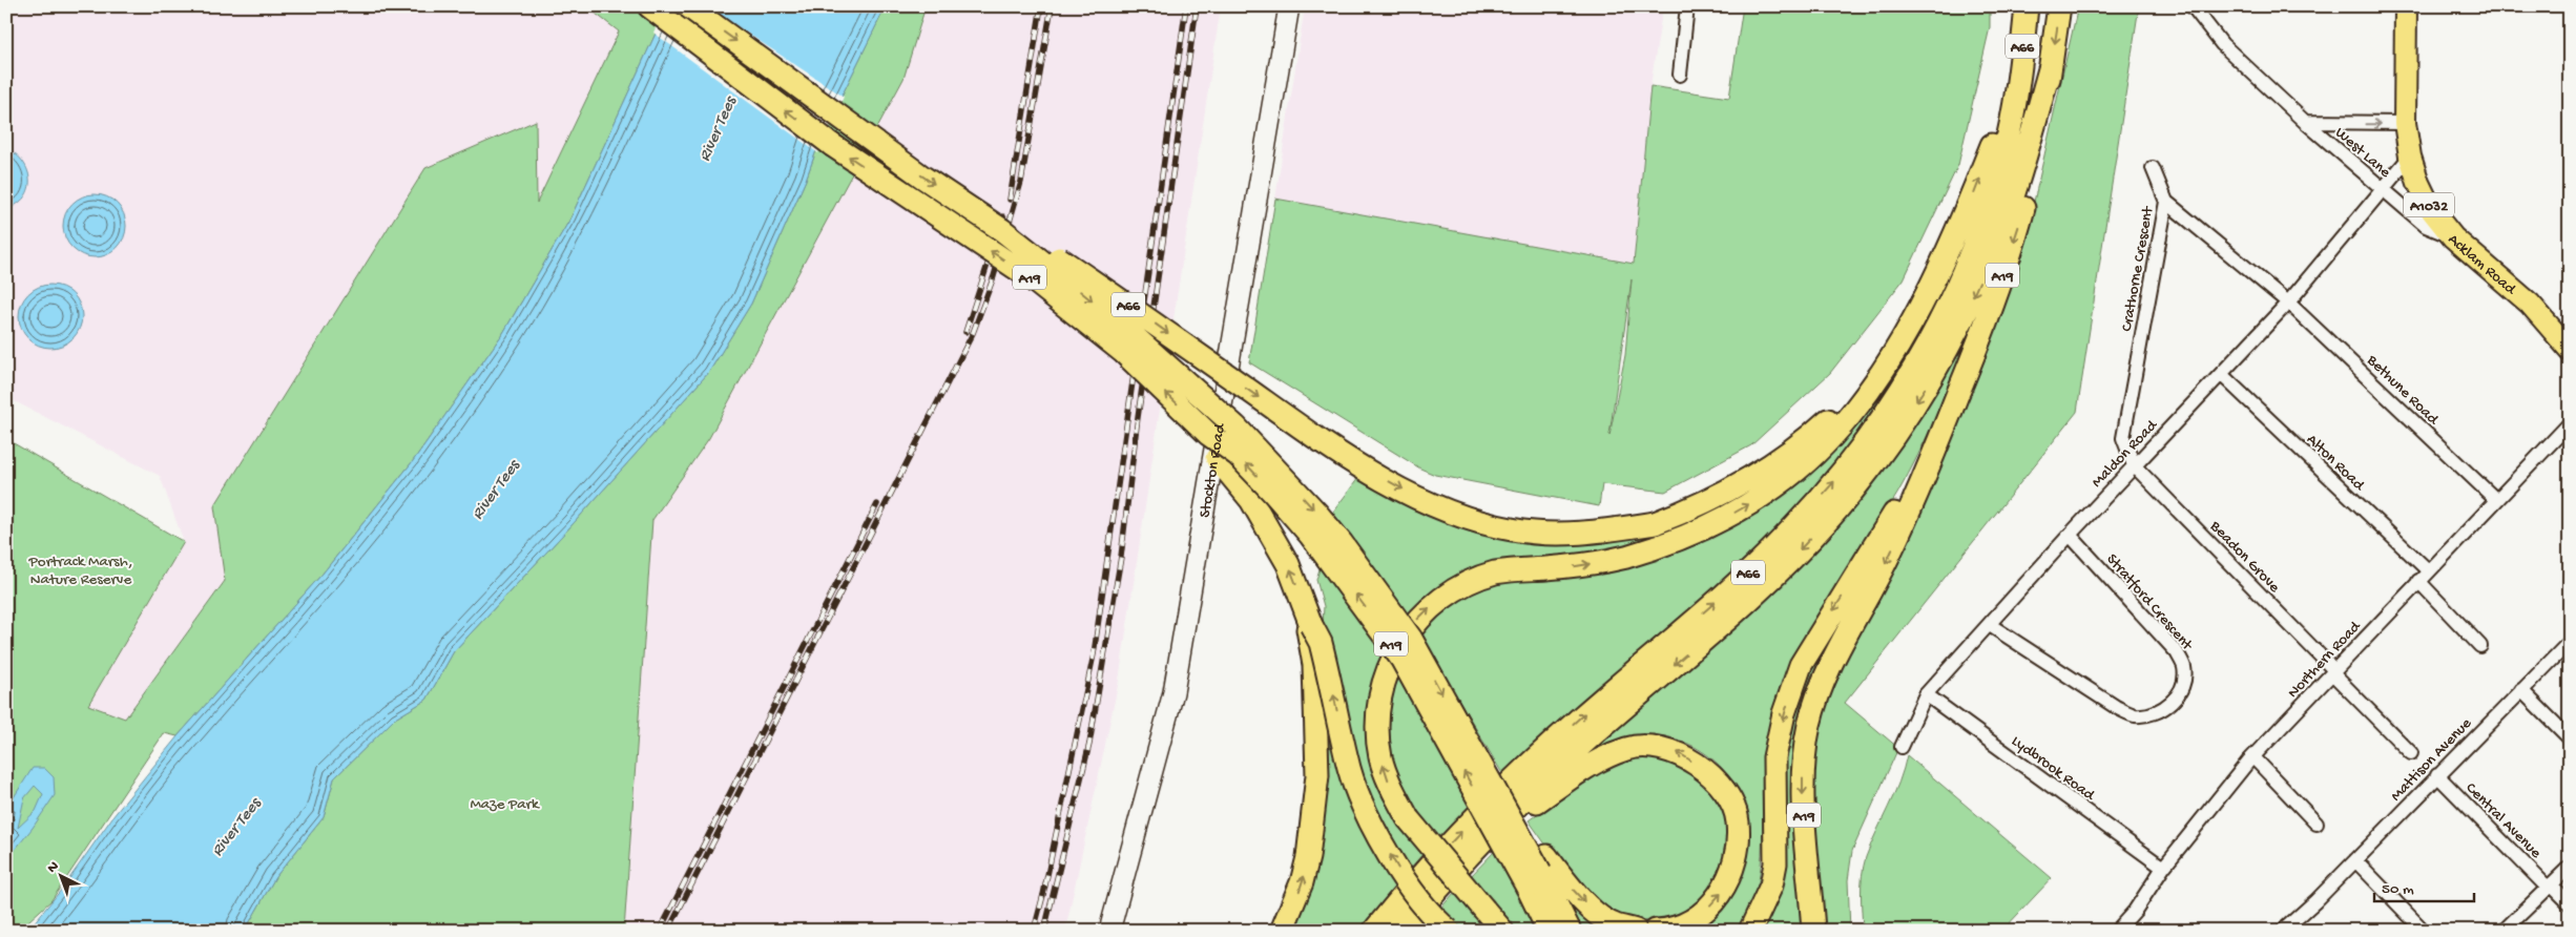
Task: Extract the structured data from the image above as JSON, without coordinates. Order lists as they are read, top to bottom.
{
  "streets": {
    "highway": ["A66", "A19"],
    "main road": ["A1032", "Acklam Road", "Stockton Road"],
    "street": [
      "West Lane",
      "Crathorne Crescent",
      "Bethune Road",
      "Maldon Road",
      "Alton Road",
      "Beadon Grove",
      "Stratford Crescent",
      "Northern Road",
      "Mattison Avenue",
      "Lydbrook Road",
      "Central Avenue"
    ]
  },
  "crossings": [
    ["A66", "A19"],
    ["West Lane", "Acklam Road"],
    ["West Lane", "Maldon Road"],
    ["Acklam Road", "Maldon Road"],
    ["Crathorne Crescent", "Bethune Road"],
    ["Crathorne Crescent", "Maldon Road"],
    ["Crathorne Crescent", "Beadon Grove"],
    ["Bethune Road", "Maldon Road"],
    ["Bethune Road", "Northern Road"],
    ["Maldon Road", "Alton Road"],
    ["Maldon Road", "Beadon Grove"],
    ["Maldon Road", "Stratford Crescent"],
    ["Maldon Road", "Lydbrook Road"],
    ["Alton Road", "Northern Road"],
    ["Beadon Grove", "Northern Road"],
    ["Northern Road", "Lydbrook Road"],
    ["Mattison Avenue", "Central Avenue"]
  ],
  "water": ["River Tees"],
  "parks": ["Portrack Marsh, Nature Reserve", "Maze Park"],
  "scale_bar": "50 m",
  "north": "top left"
}
